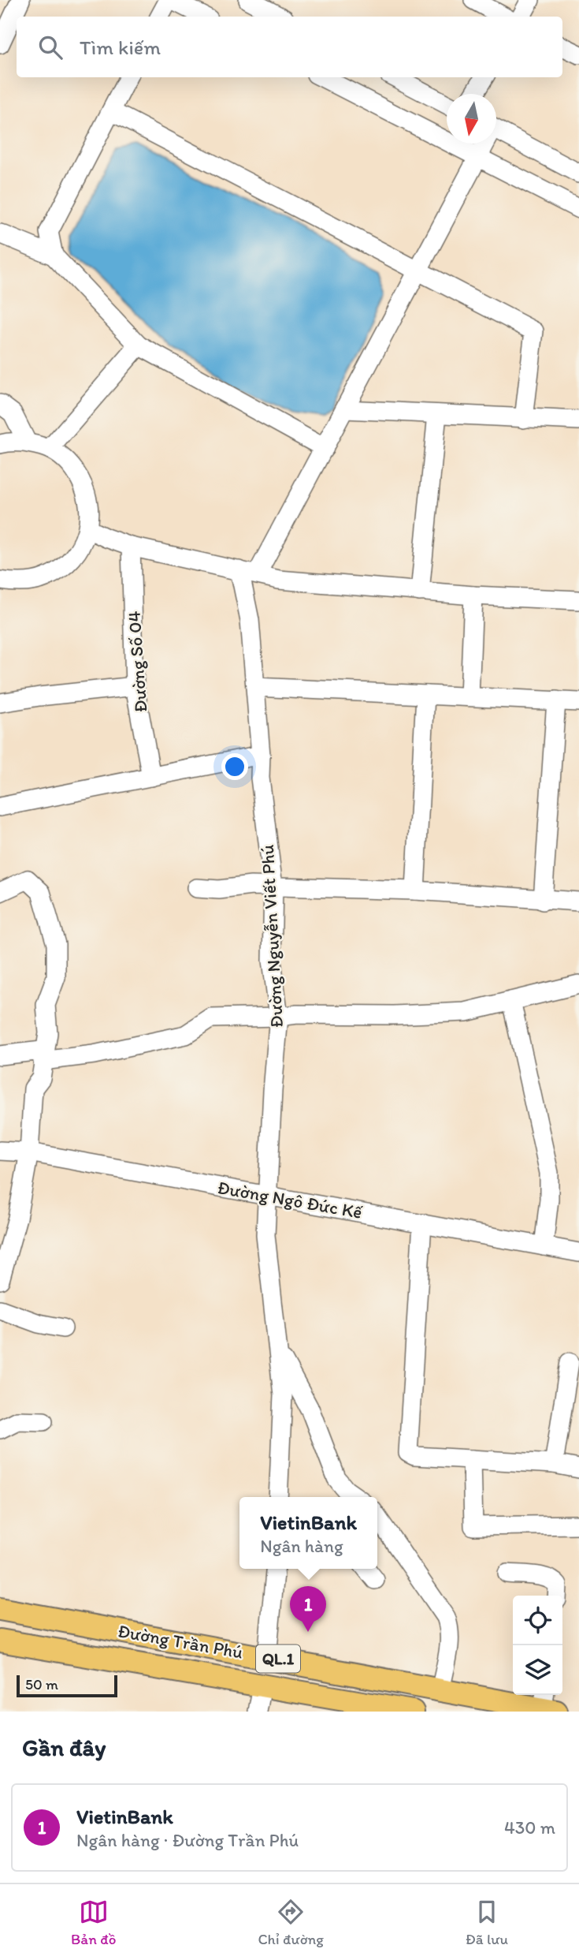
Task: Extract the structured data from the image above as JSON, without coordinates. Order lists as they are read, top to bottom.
{
  "streets": {
    "main road": ["Đường Trần Phú", "QL.1"],
    "street": ["Đường Số 04", "Đường Nguyễn Viết Phú", "Đường Ngô Đức Kế"]
  },
  "crossings": [
    ["Đường Nguyễn Viết Phú", "Đường Ngô Đức Kế"]
  ],
  "scale_bar": "50 m",
  "north": "bottom",
  "page": {
    "search": "Tìm kiếm",
    "popup": ["VietinBank", "Ngân hàng"],
    "pins": "1",
    "scale": "50 m",
    "heading": "Gần đây",
    "list": [
      {
        "mark": "1",
        "name": "VietinBank",
        "note": "Ngân hàng · Đường Trần Phú",
        "value": "430 m"
      }
    ],
    "nav": ["Bản đồ", "Chỉ đường", "Đã lưu"]
  }
}
